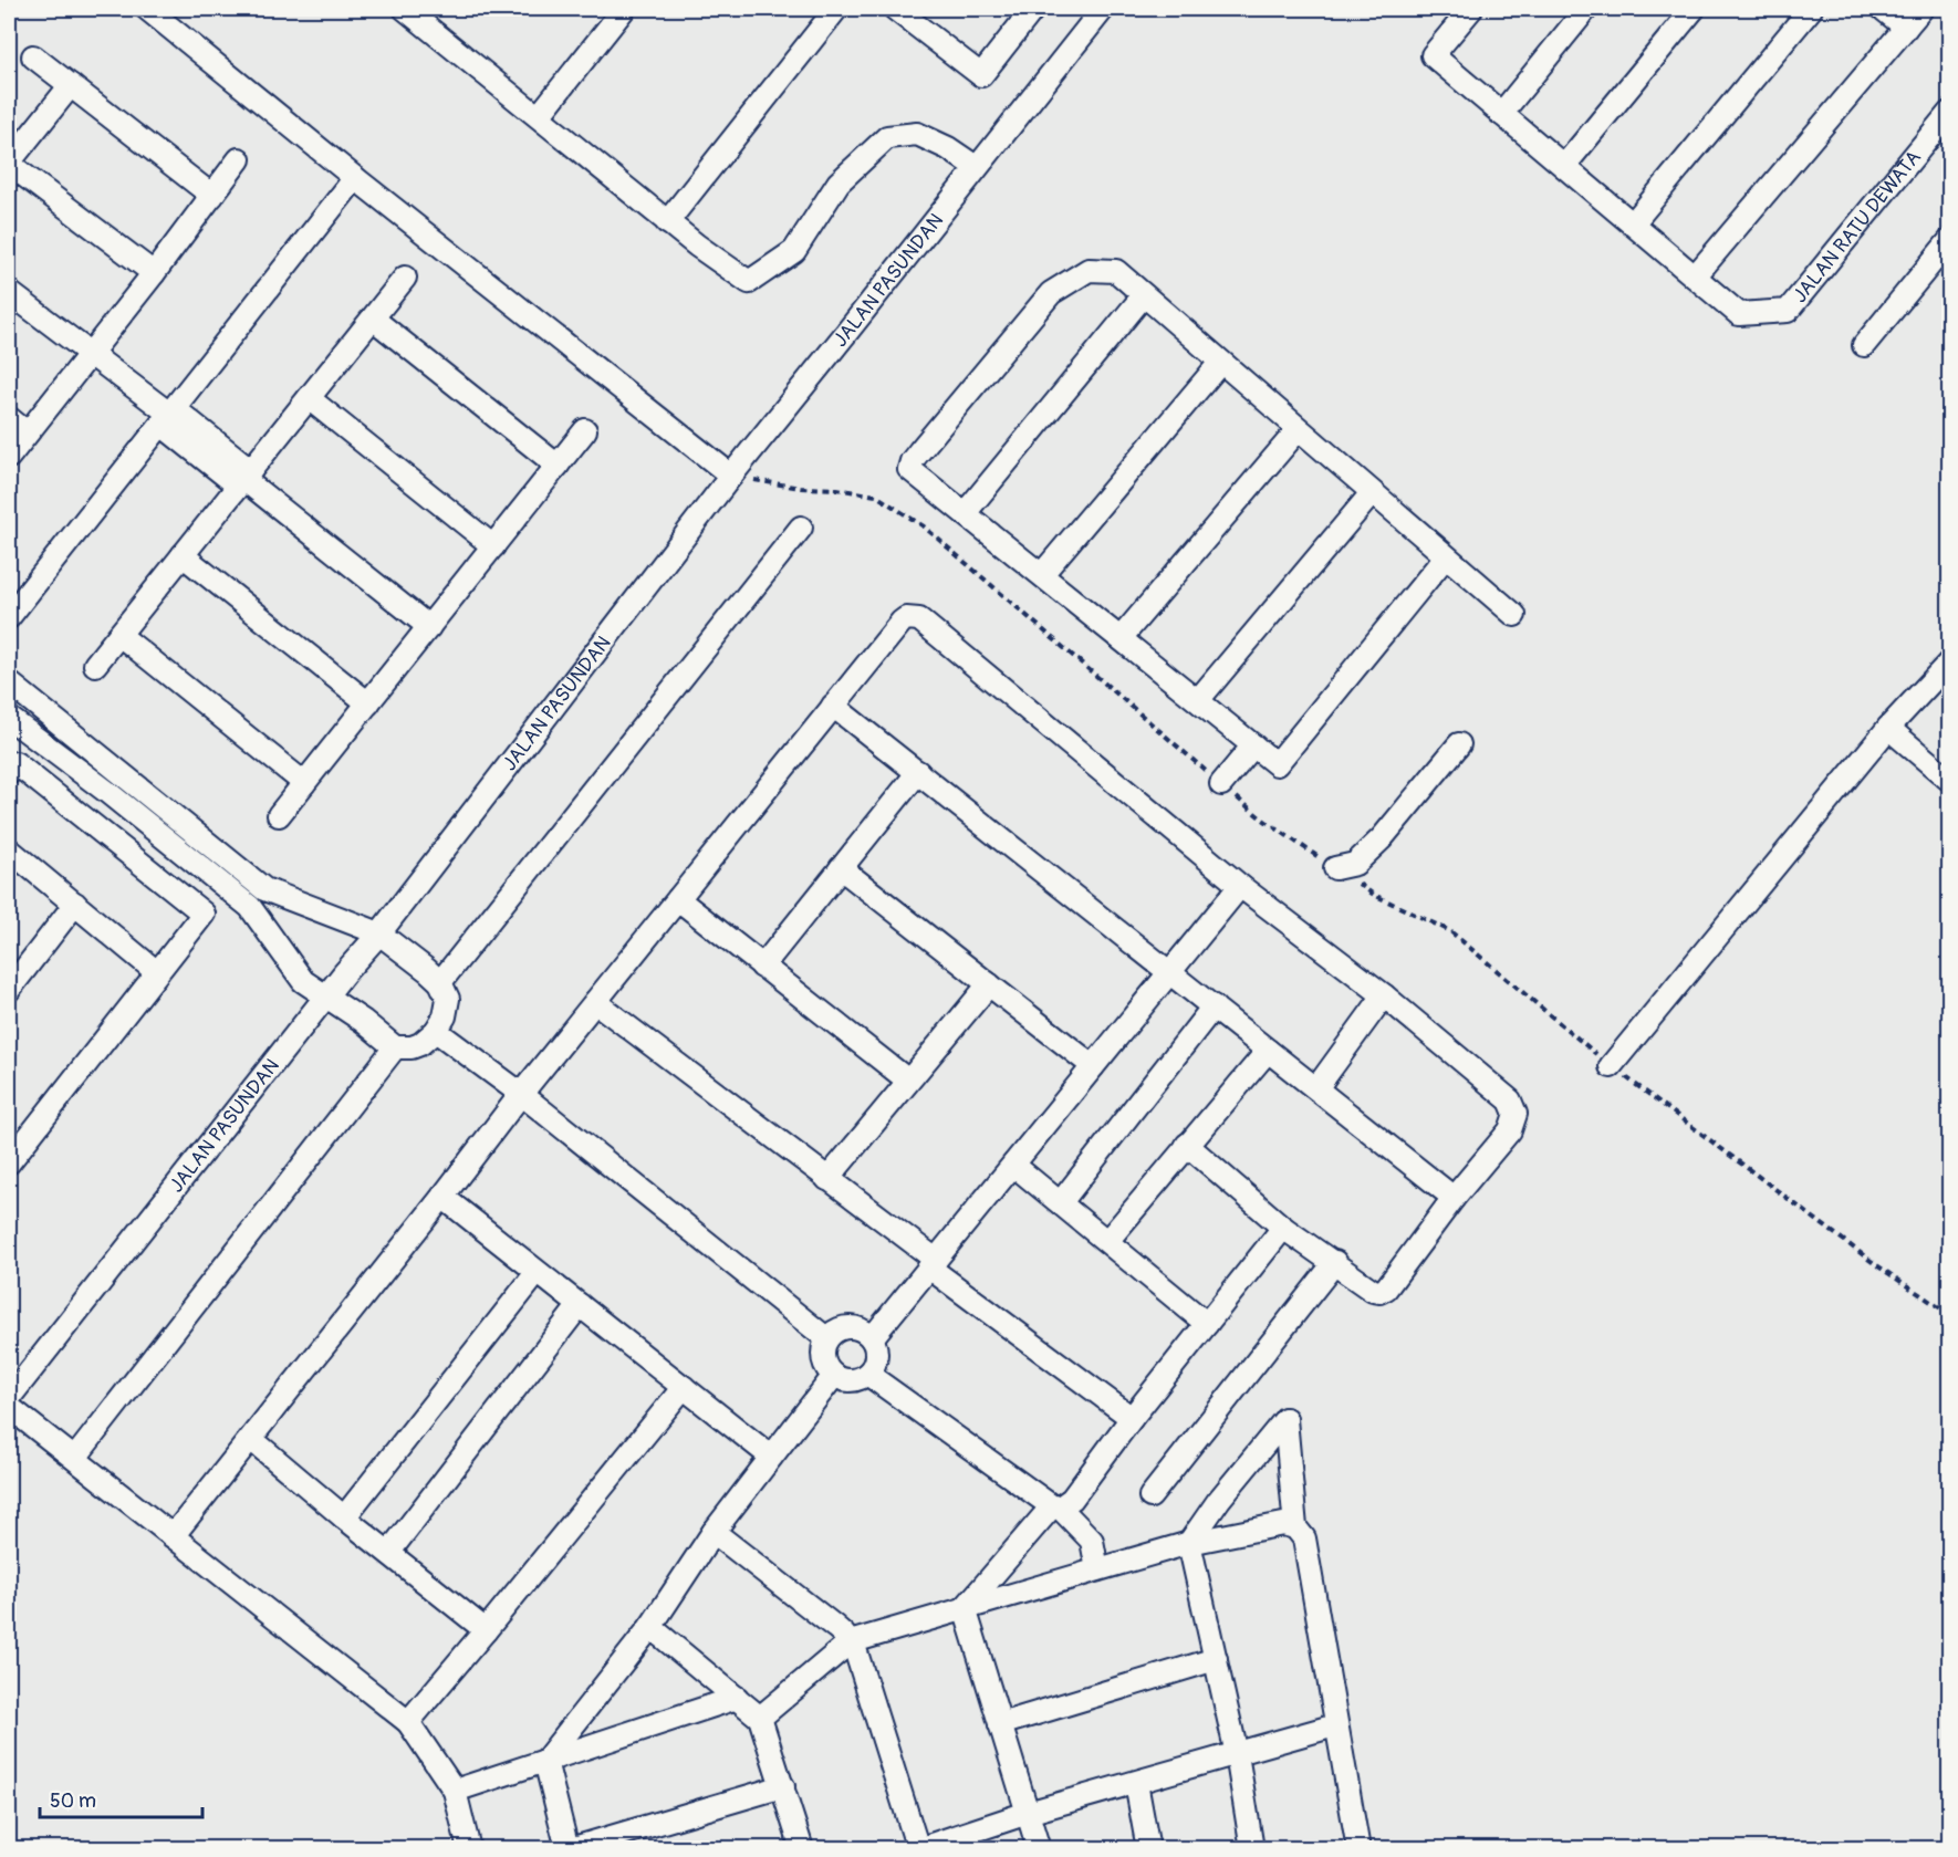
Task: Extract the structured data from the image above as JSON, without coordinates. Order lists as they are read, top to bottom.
{
  "streets": {
    "street": ["JALAN RATU DEWATA", "JALAN PASUNDAN"]
  },
  "scale_bar": "50 m"
}
